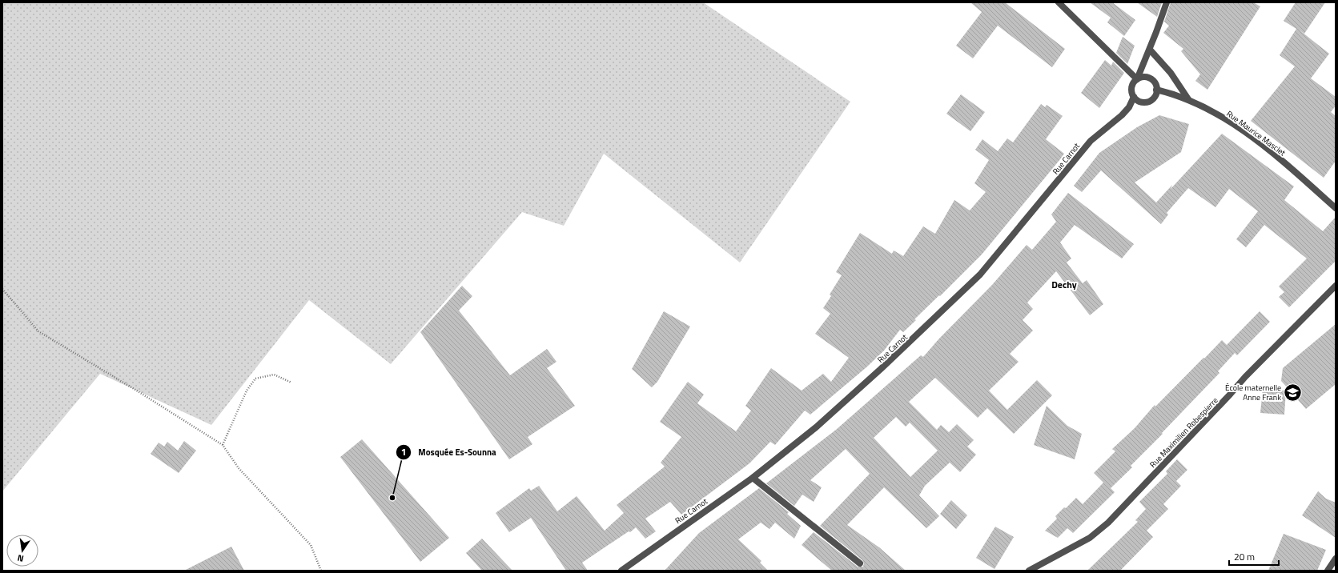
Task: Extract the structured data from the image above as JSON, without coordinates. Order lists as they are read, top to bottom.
{
  "streets": {
    "street": ["Rue Maurice Masclet", "Rue Carnot", "Rue Maximilien Robespierre"]
  },
  "crossings": [
    ["Rue Maurice Masclet", "Rue Carnot"]
  ],
  "districts": ["Dechy"],
  "places": {
    "school or university": ["École maternelle Anne Frank"],
    "other": ["Mosquée Es-Sounna"]
  },
  "scale_bar": "20 m",
  "north": "bottom"
}
